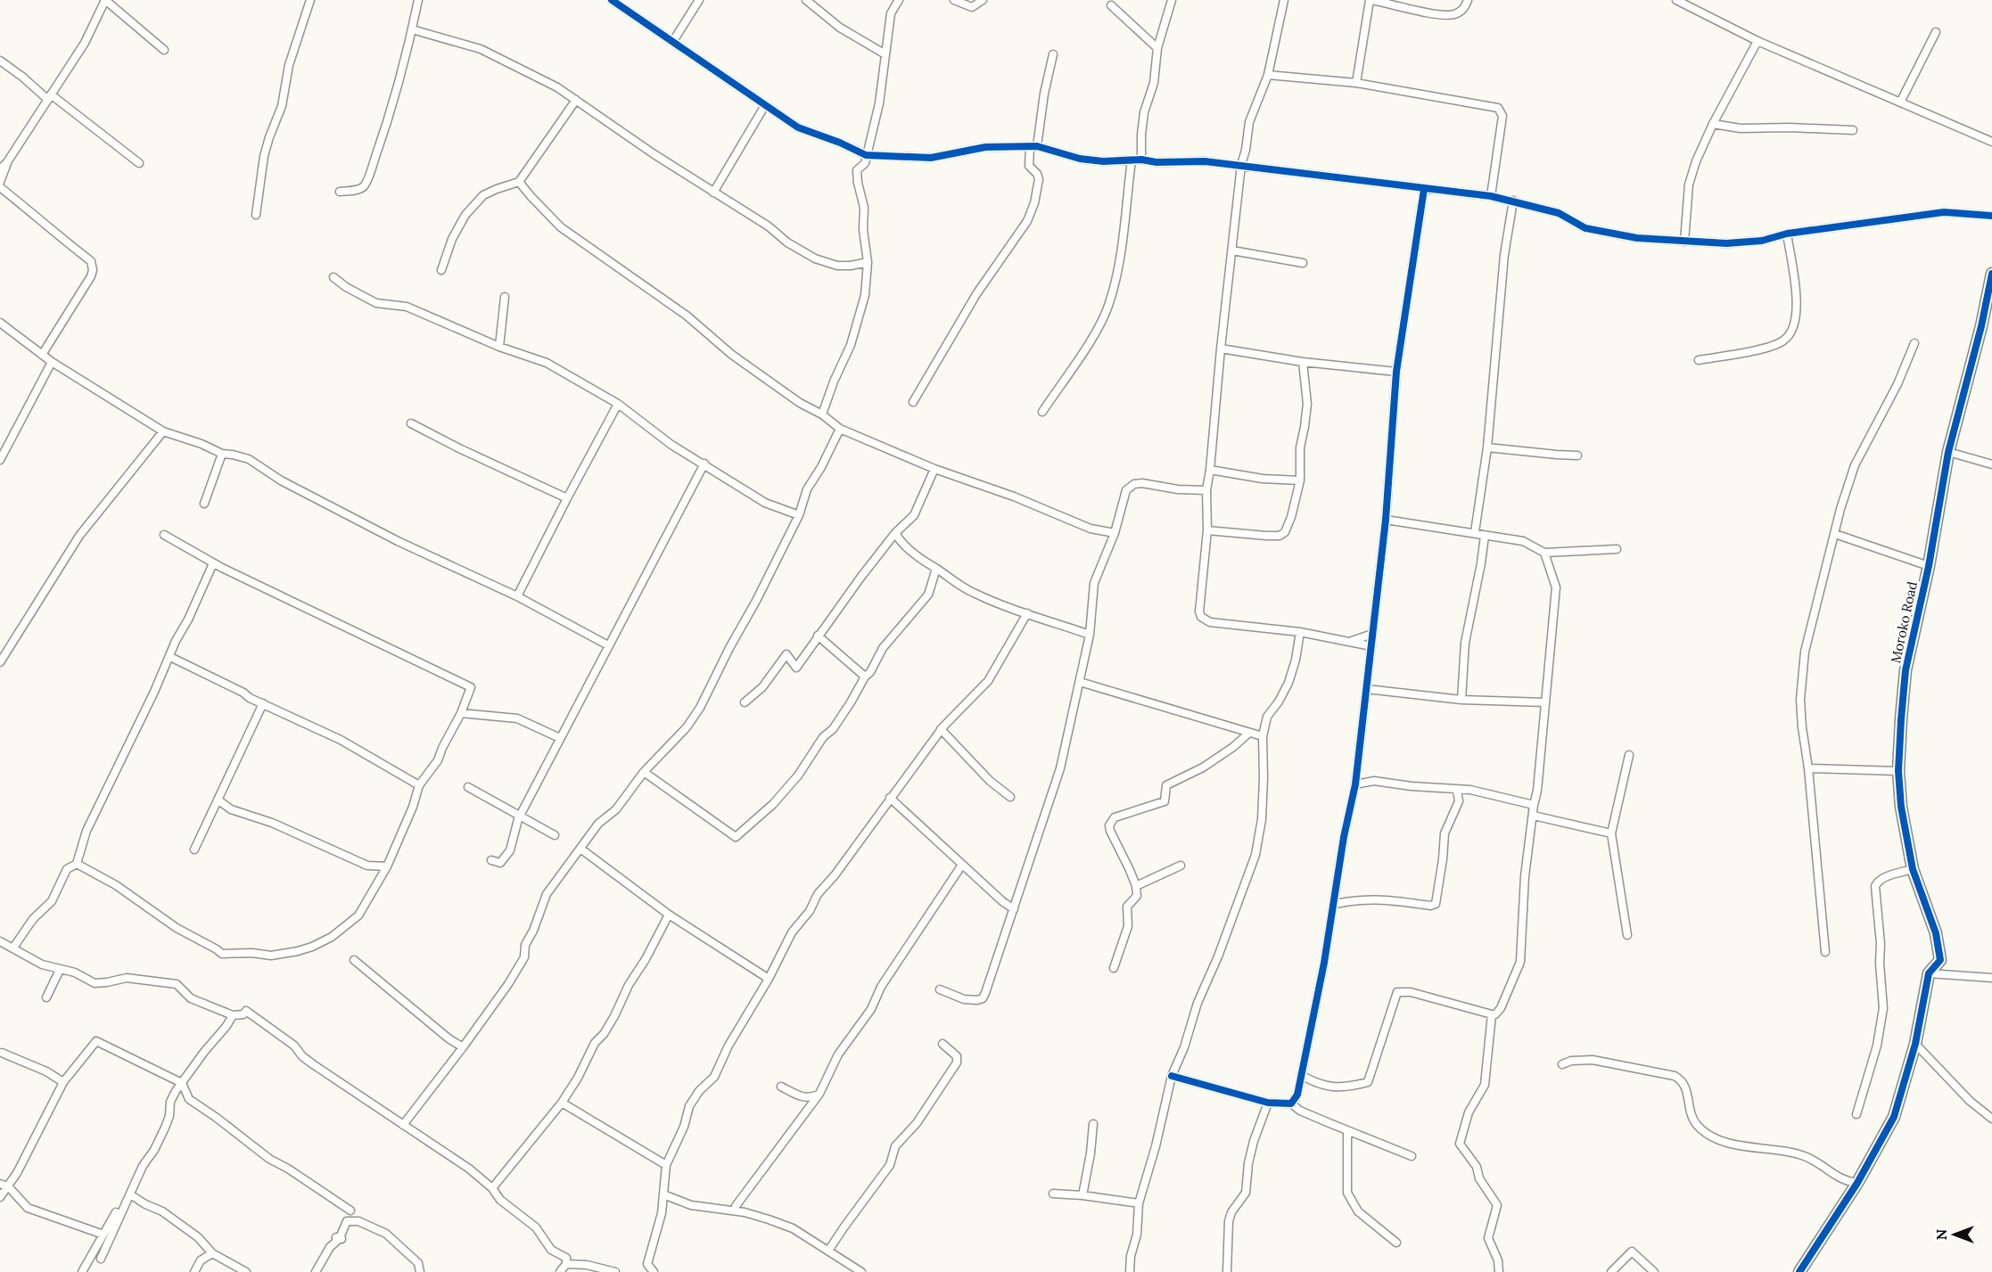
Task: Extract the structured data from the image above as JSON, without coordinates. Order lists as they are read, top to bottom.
{
  "streets": {
    "street": ["Moroko Road"]
  },
  "north": "left"
}
